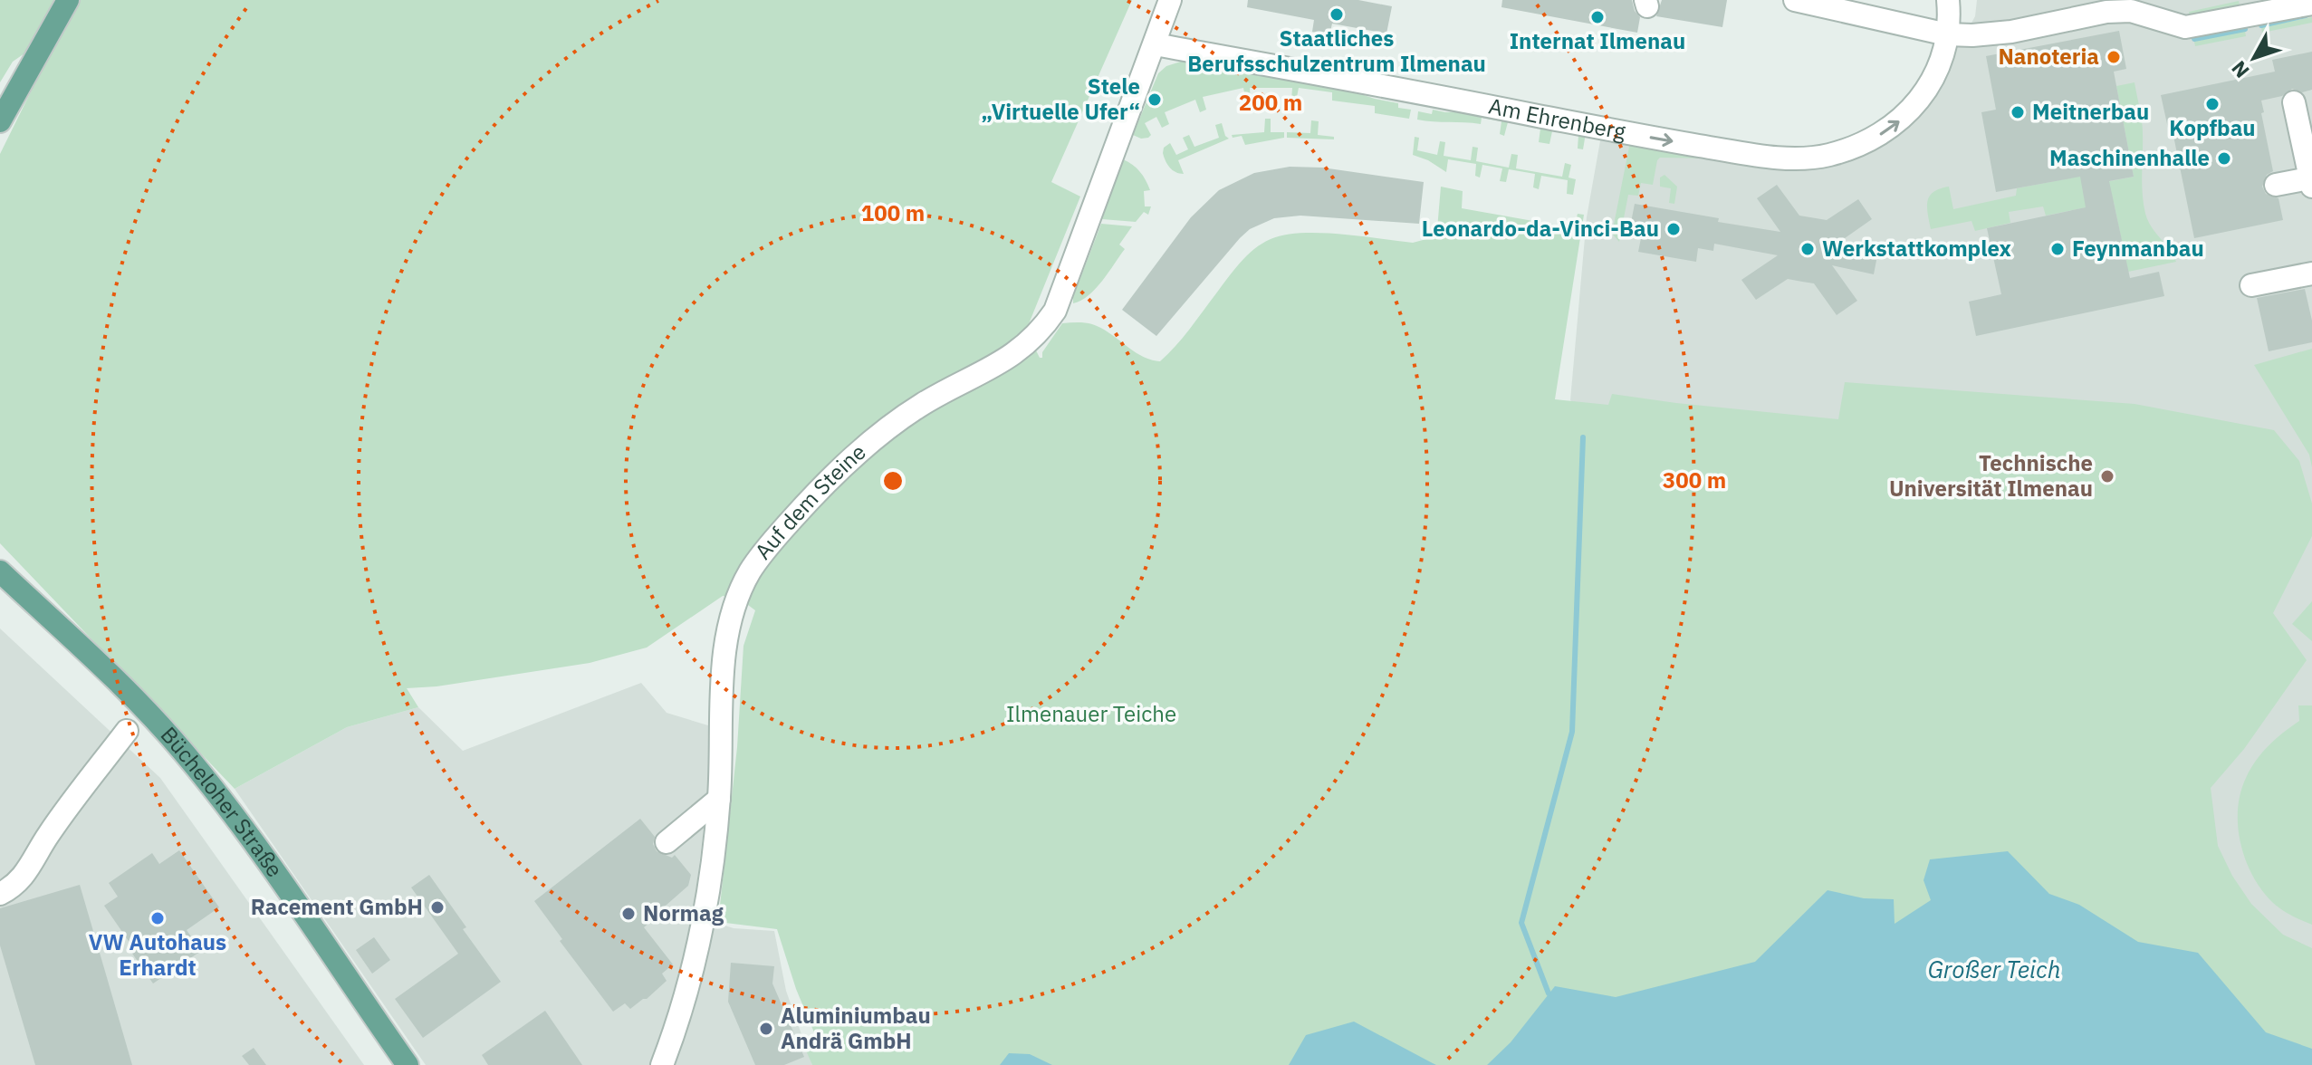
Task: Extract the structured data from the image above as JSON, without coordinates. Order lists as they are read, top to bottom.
{
  "streets": {
    "main road": ["Bücheloher Straße"],
    "street": ["Am Ehrenberg", "Auf dem Steine"]
  },
  "crossings": [
    ["Am Ehrenberg", "Auf dem Steine"]
  ],
  "one_way": ["Am Ehrenberg"],
  "water": ["Großer Teich"],
  "parks": ["Ilmenauer Teiche"],
  "places": [
    "Staatliches Berufsschulzentrum Ilmenau",
    "Internat Ilmenau",
    "Nanoteria",
    "Stele „Virtuelle Ufer“",
    "Kopfbau",
    "Meitnerbau",
    "Maschinenhalle",
    "Leonardo-da-Vinci-Bau",
    "Werkstattkomplex",
    "Feynmanbau",
    "Technische Universität Ilmenau",
    "Racement GmbH",
    "Normag",
    "VW Autohaus Erhardt",
    "Aluminiumbau Andrä GmbH"
  ],
  "north": "bottom left",
  "rings": ["200 m", "100 m", "300 m"]
}
